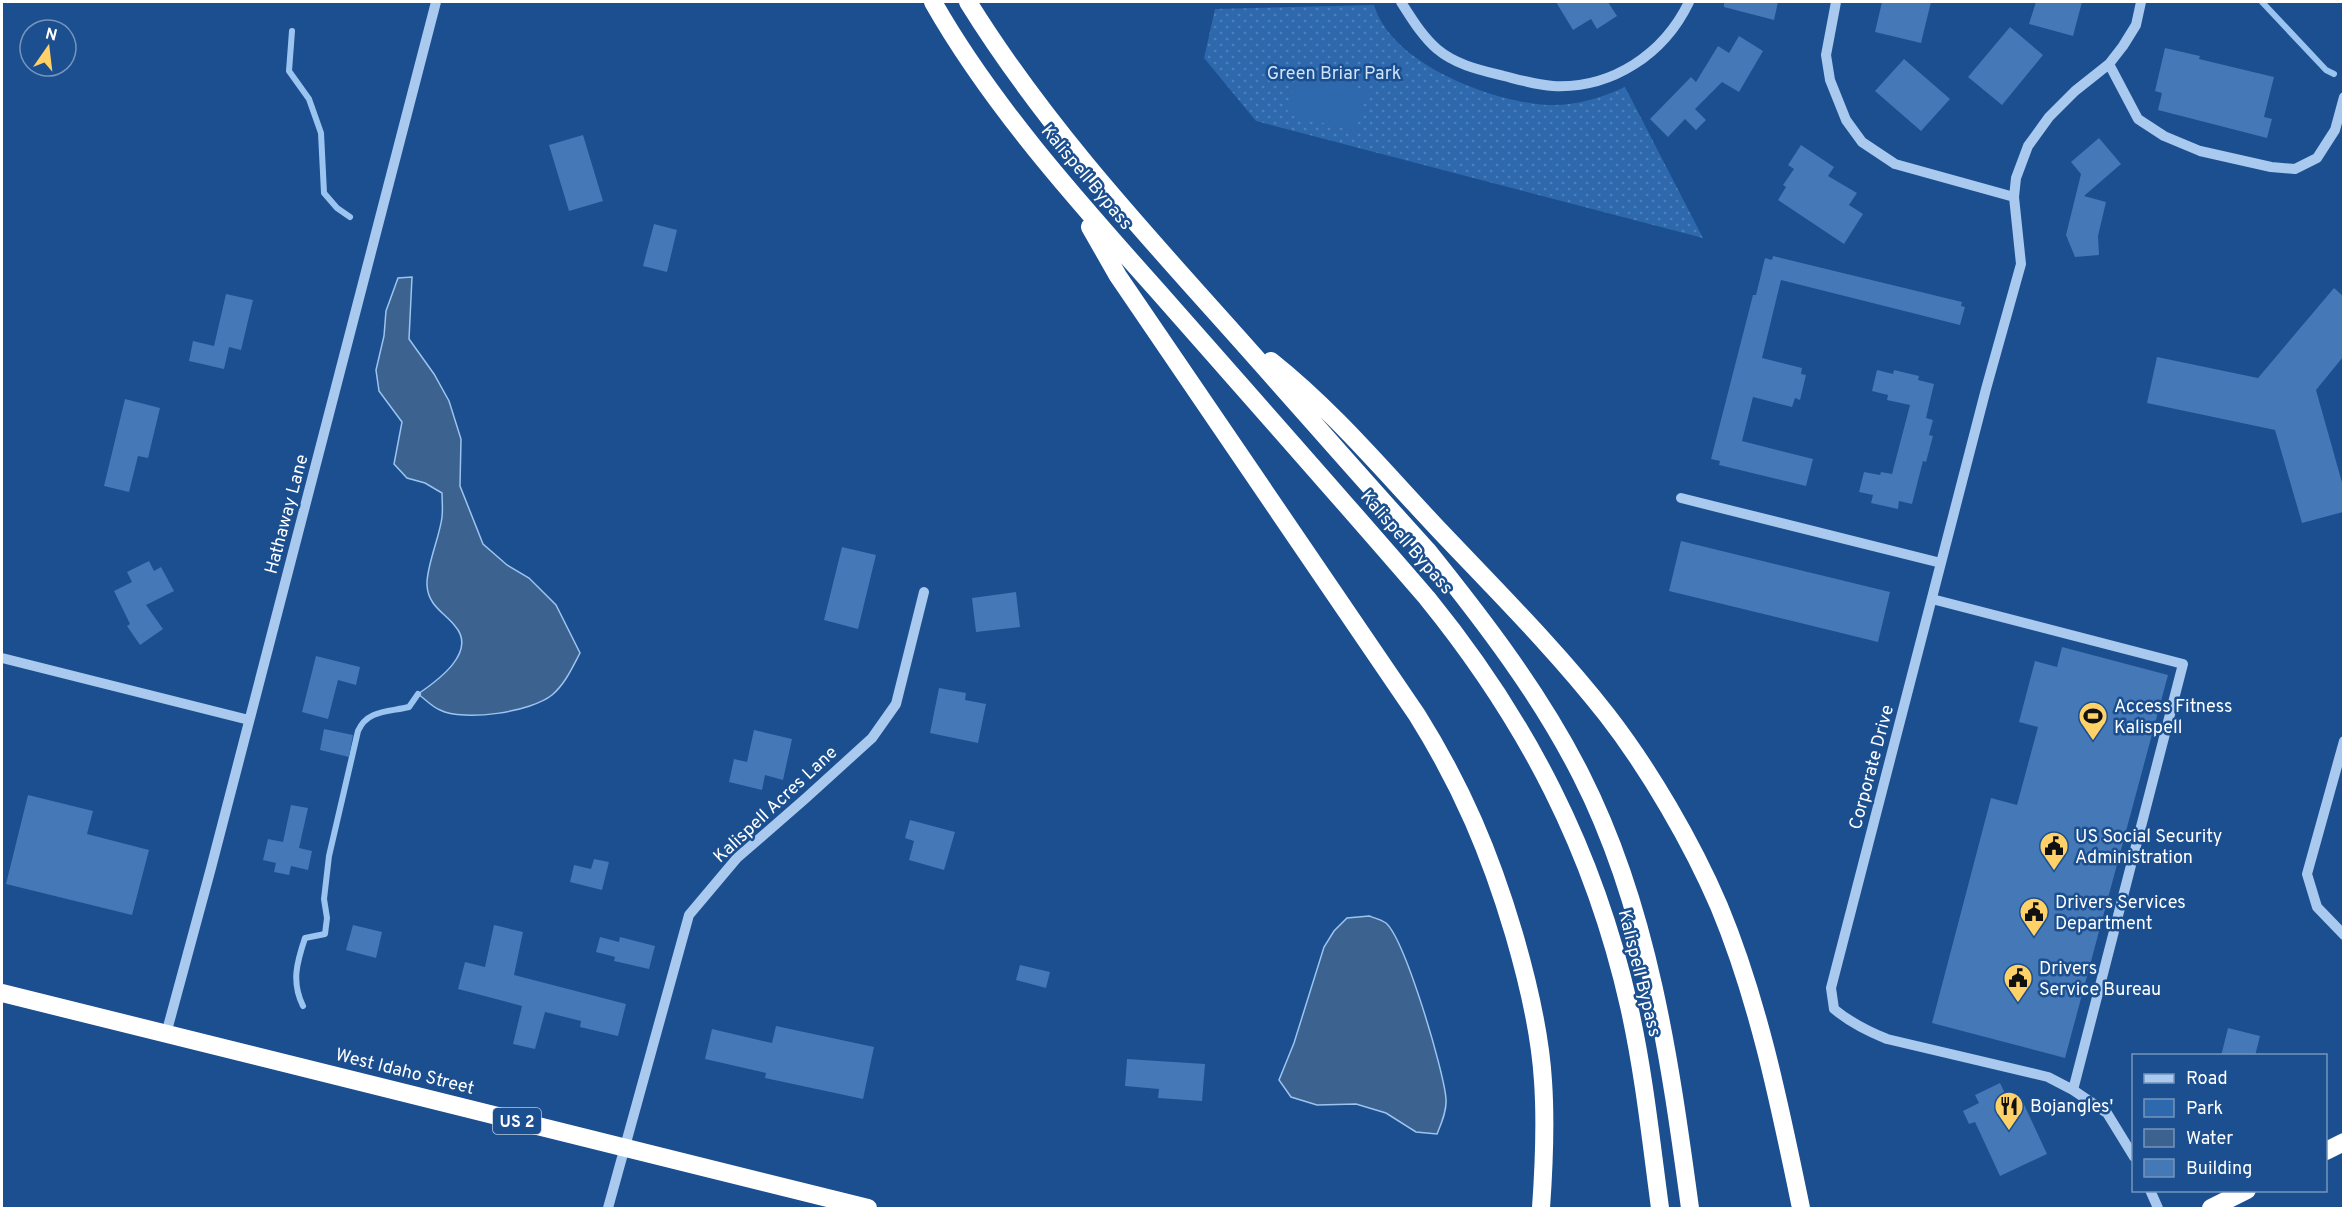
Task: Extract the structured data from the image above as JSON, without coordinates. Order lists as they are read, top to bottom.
{
  "streets": {
    "highway": ["Kalispell Bypass", "West Idaho Street", "US 2"],
    "street": ["Hathaway Lane", "Corporate Drive", "Kalispell Acres Lane"]
  },
  "crossings": [
    ["Hathaway Lane", "West Idaho Street"],
    ["Kalispell Acres Lane", "West Idaho Street"]
  ],
  "parks": ["Green Briar Park"],
  "places": {
    "sports": ["Access Fitness Kalispell"],
    "public building": ["US Social Security Administration", "Drivers Services Department", "Drivers Service Bureau"],
    "restaurant": ["Bojangles'"]
  },
  "legend": [
    "Road",
    "Park",
    "Water",
    "Building"
  ],
  "north": "top"
}
